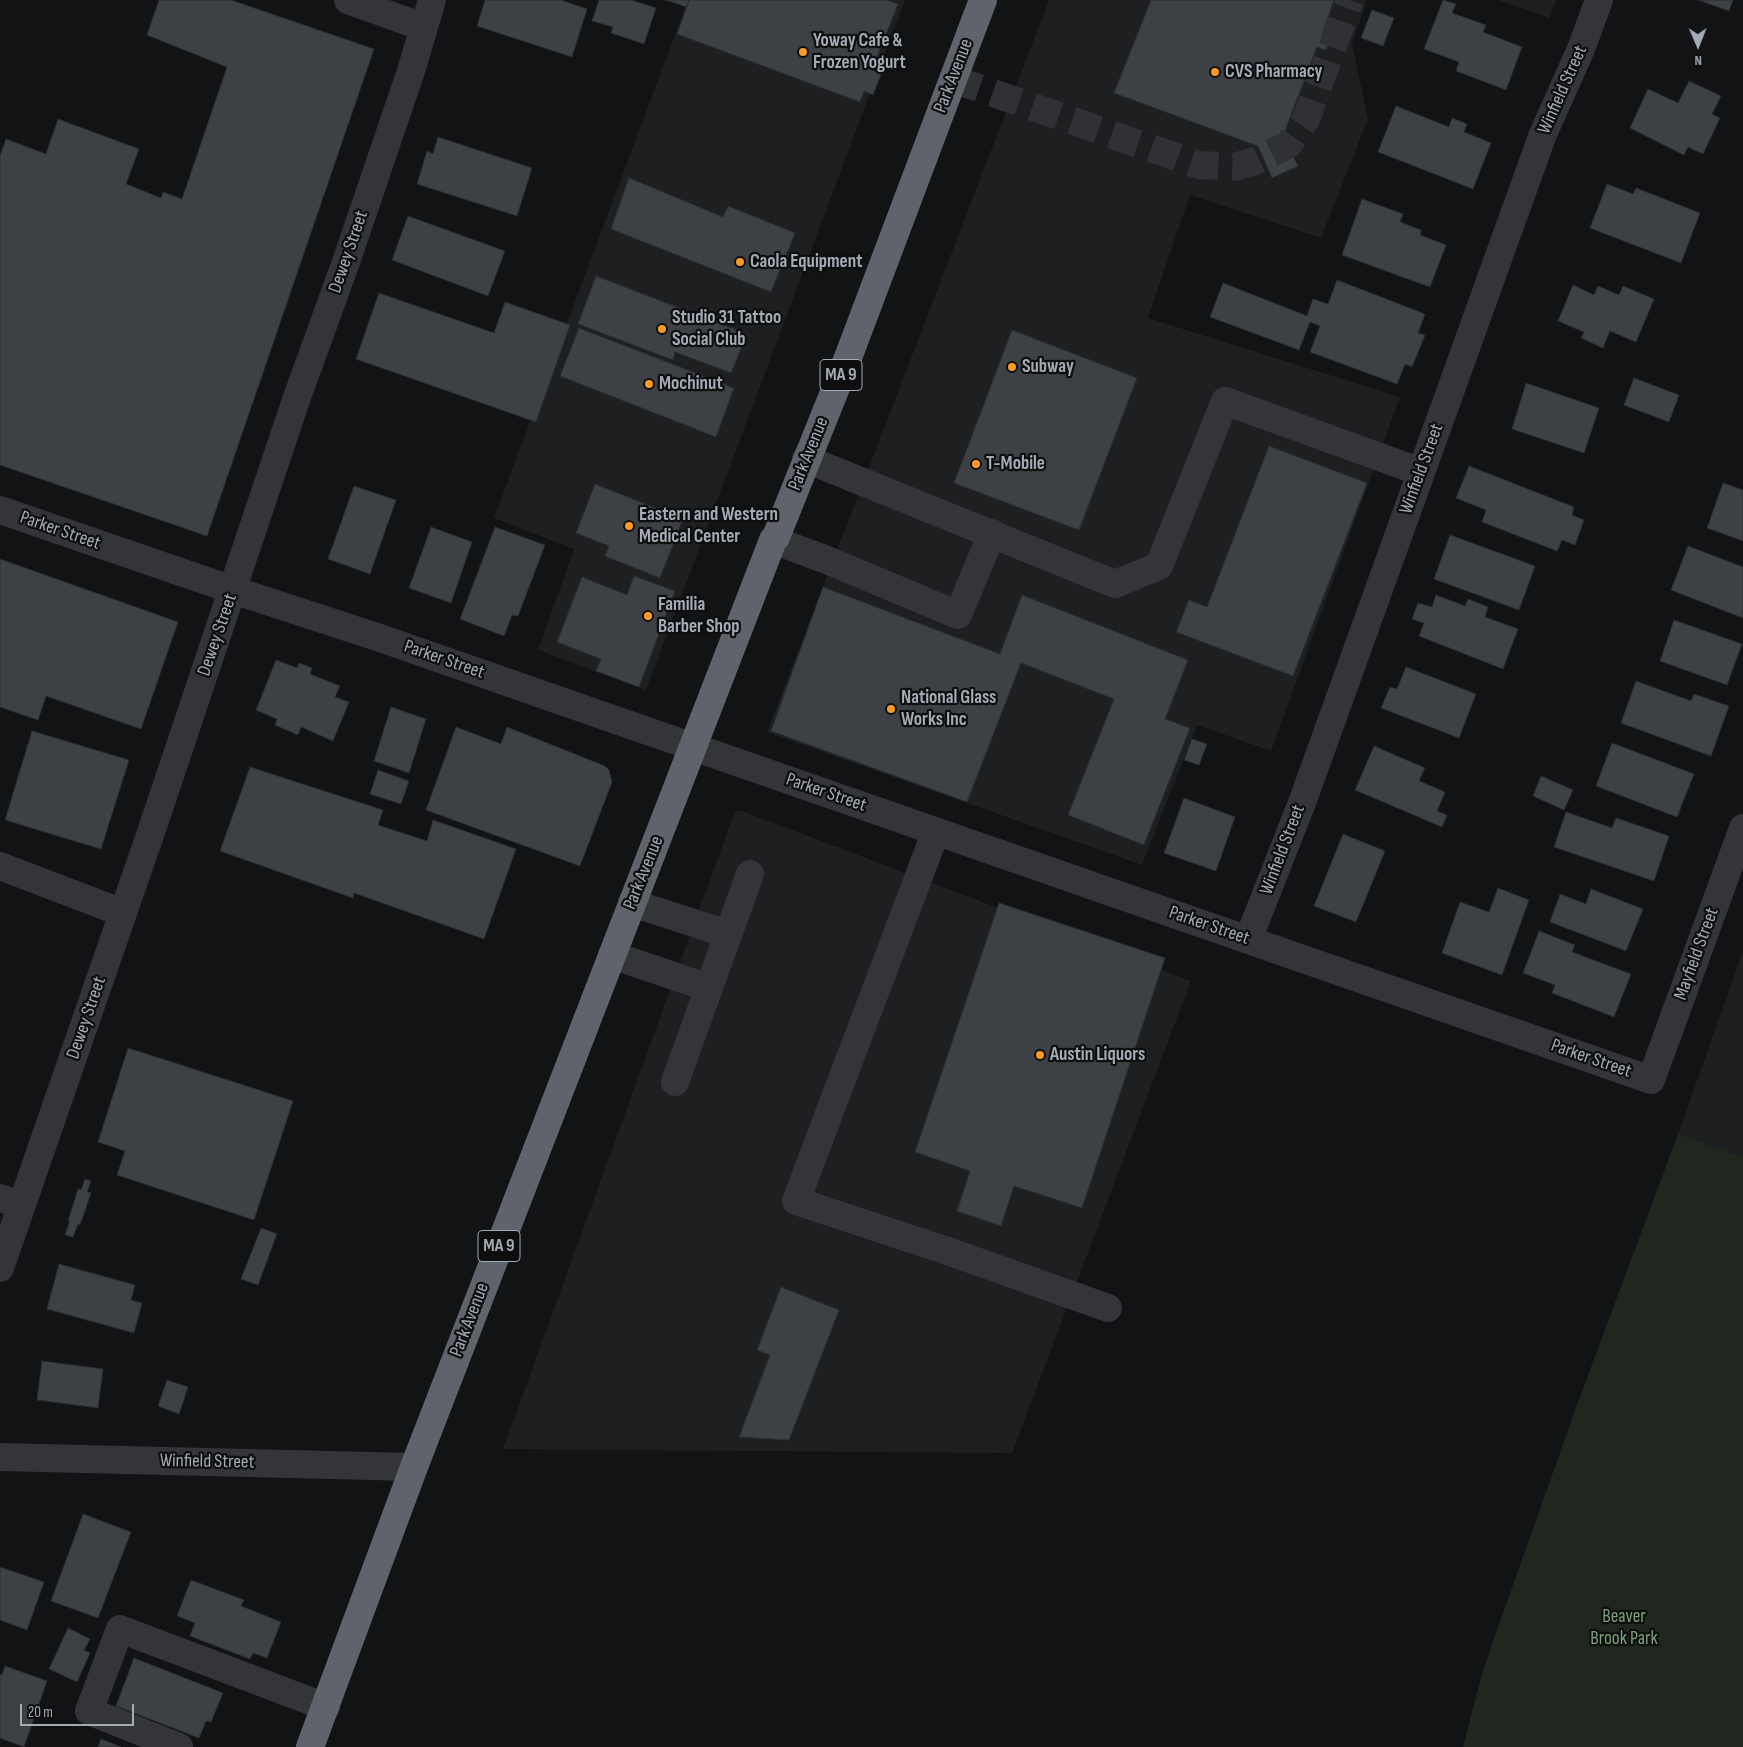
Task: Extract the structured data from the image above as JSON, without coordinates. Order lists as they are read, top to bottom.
{
  "streets": {
    "highway": ["Park Avenue", "MA 9"],
    "street": [
      "Winfield Street",
      "Dewey Street",
      "Parker Street",
      "Mayfield Street"
    ]
  },
  "crossings": [
    ["Park Avenue", "Winfield Street"],
    ["Park Avenue", "Parker Street"],
    ["Winfield Street", "Parker Street"],
    ["Dewey Street", "Parker Street"],
    ["Parker Street", "Mayfield Street"]
  ],
  "parks": ["Beaver Brook Park"],
  "places": [
    "Yoway Cafe & Frozen Yogurt",
    "CVS Pharmacy",
    "Caola Equipment",
    "Studio 31 Tattoo Social Club",
    "Subway",
    "Mochinut",
    "T-Mobile",
    "Eastern and Western Medical Center",
    "Familia Barber Shop",
    "National Glass Works Inc",
    "Austin Liquors"
  ],
  "scale_bar": "20 m",
  "north": "bottom"
}
